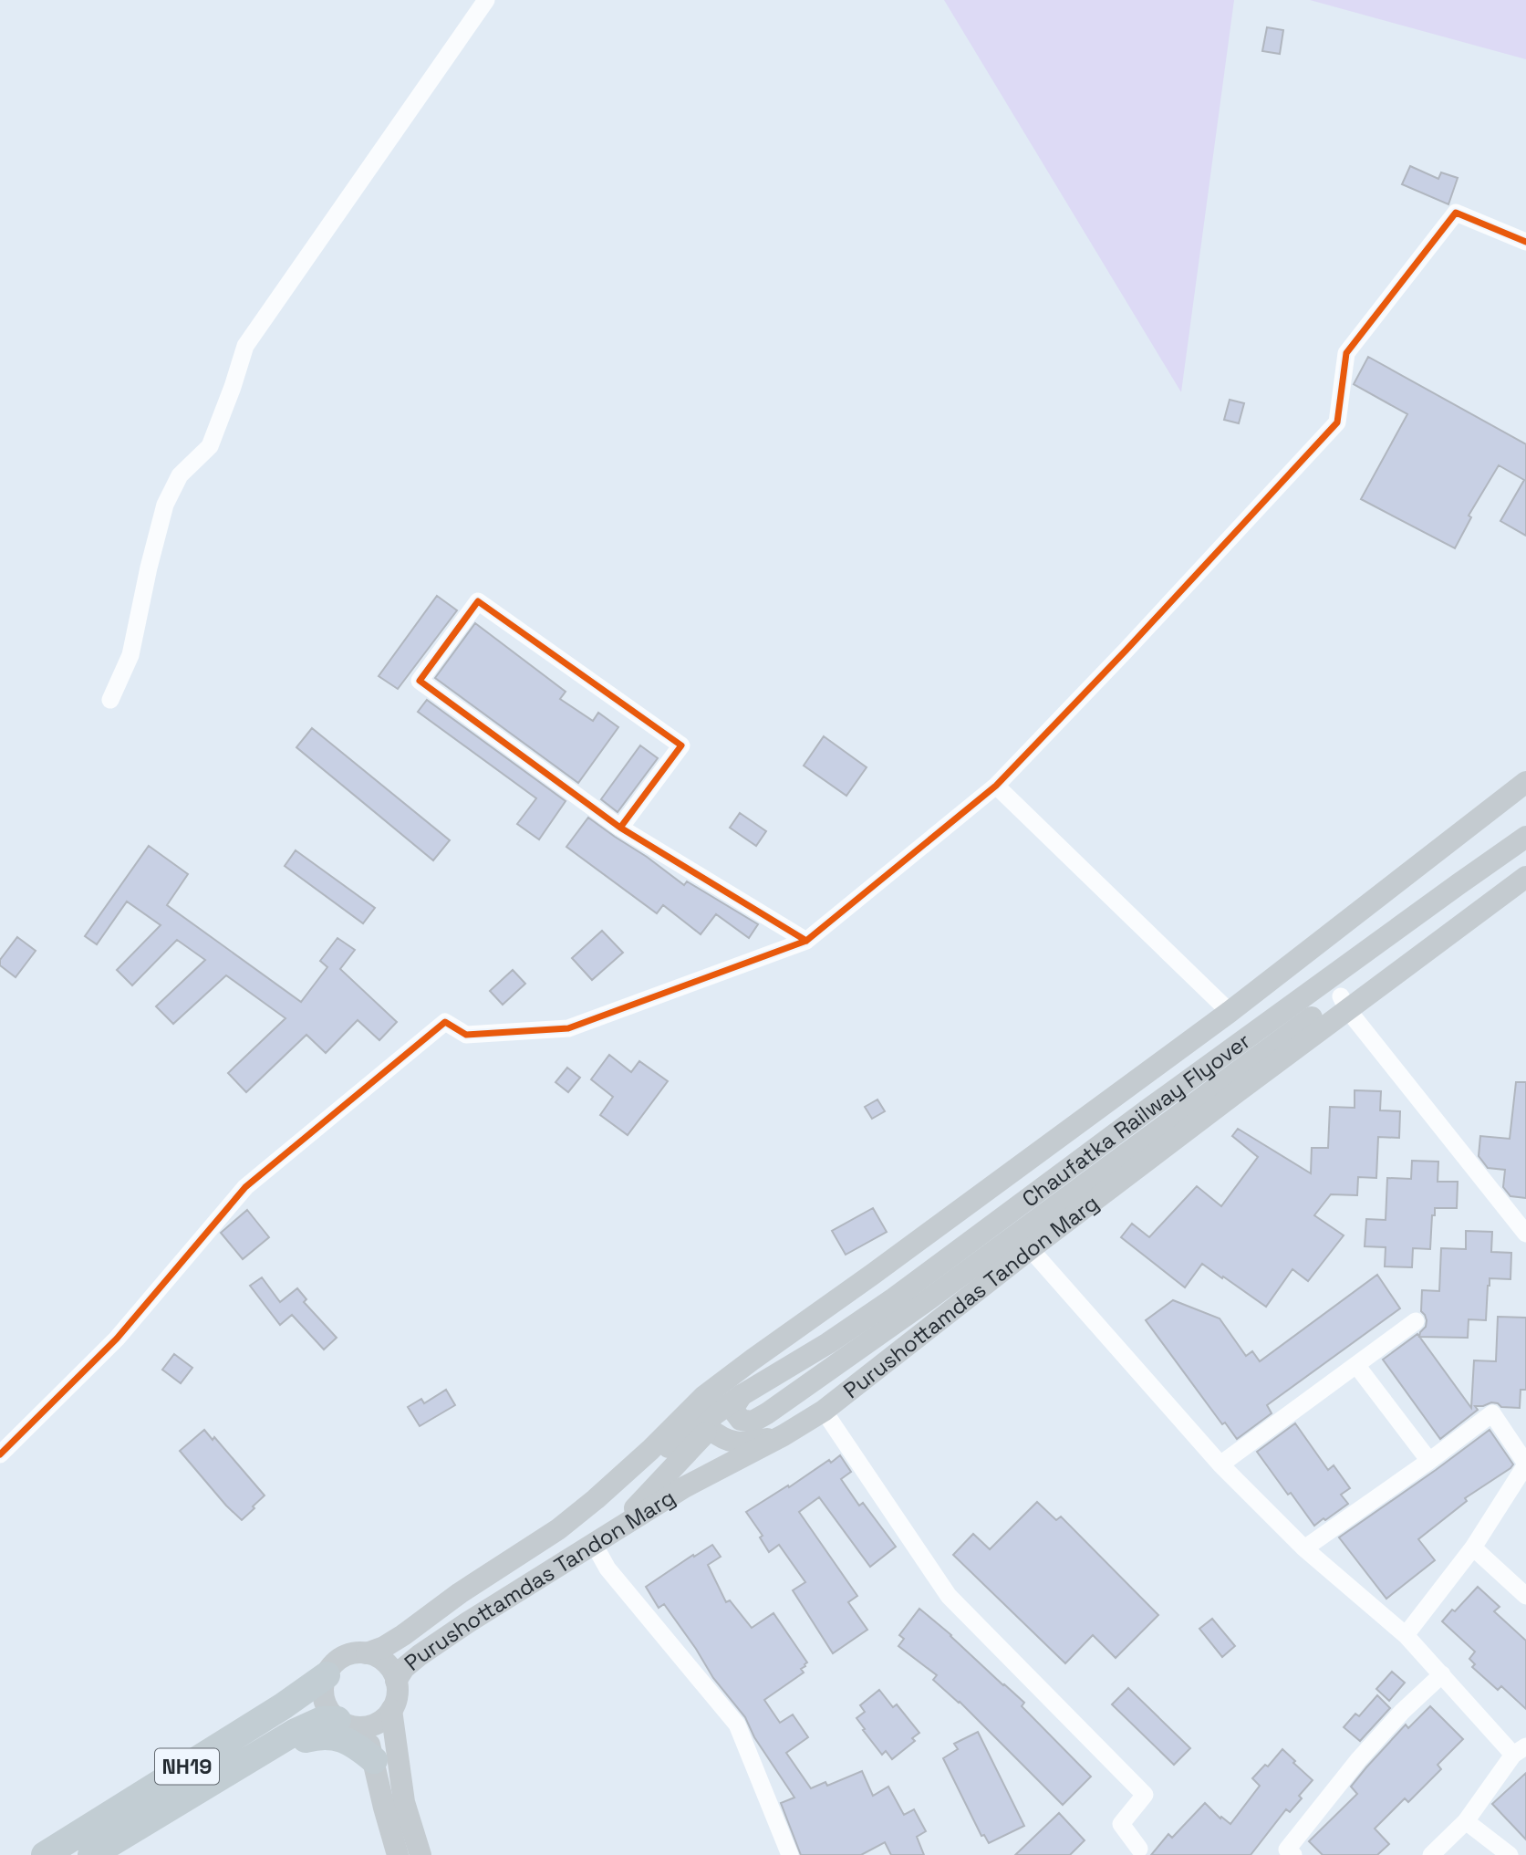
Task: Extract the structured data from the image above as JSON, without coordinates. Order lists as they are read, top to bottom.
{
  "streets": {
    "highway": ["NH19"],
    "main road": ["Chaufatka Railway Flyover", "Purushottamdas Tandon Marg"]
  },
  "crossings": [
    ["Purushottamdas Tandon Marg", "NH19"]
  ]
}
